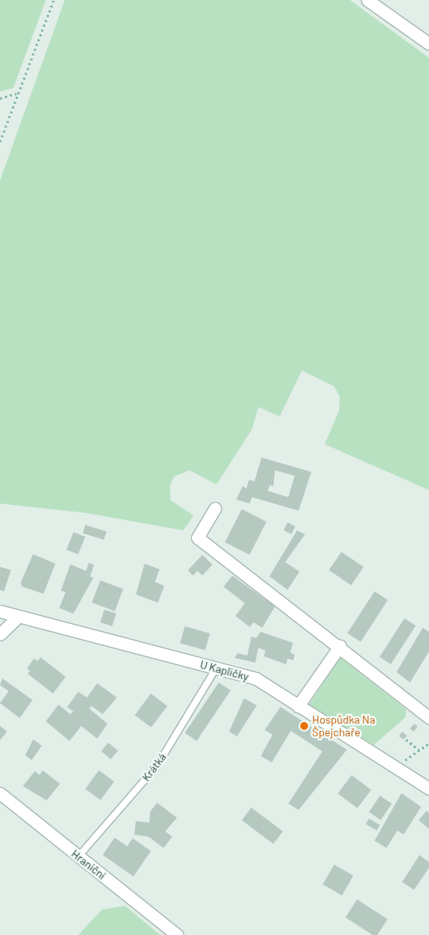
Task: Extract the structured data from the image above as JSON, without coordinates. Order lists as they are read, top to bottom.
{
  "streets": {
    "street": ["U Kapličky", "Hraniční"],
    "lane": ["Krátká"]
  },
  "crossings": [
    ["U Kapličky", "Krátká"],
    ["Krátká", "Hraniční"]
  ],
  "places": ["Hospůdka Na Špejchaře"]
}
